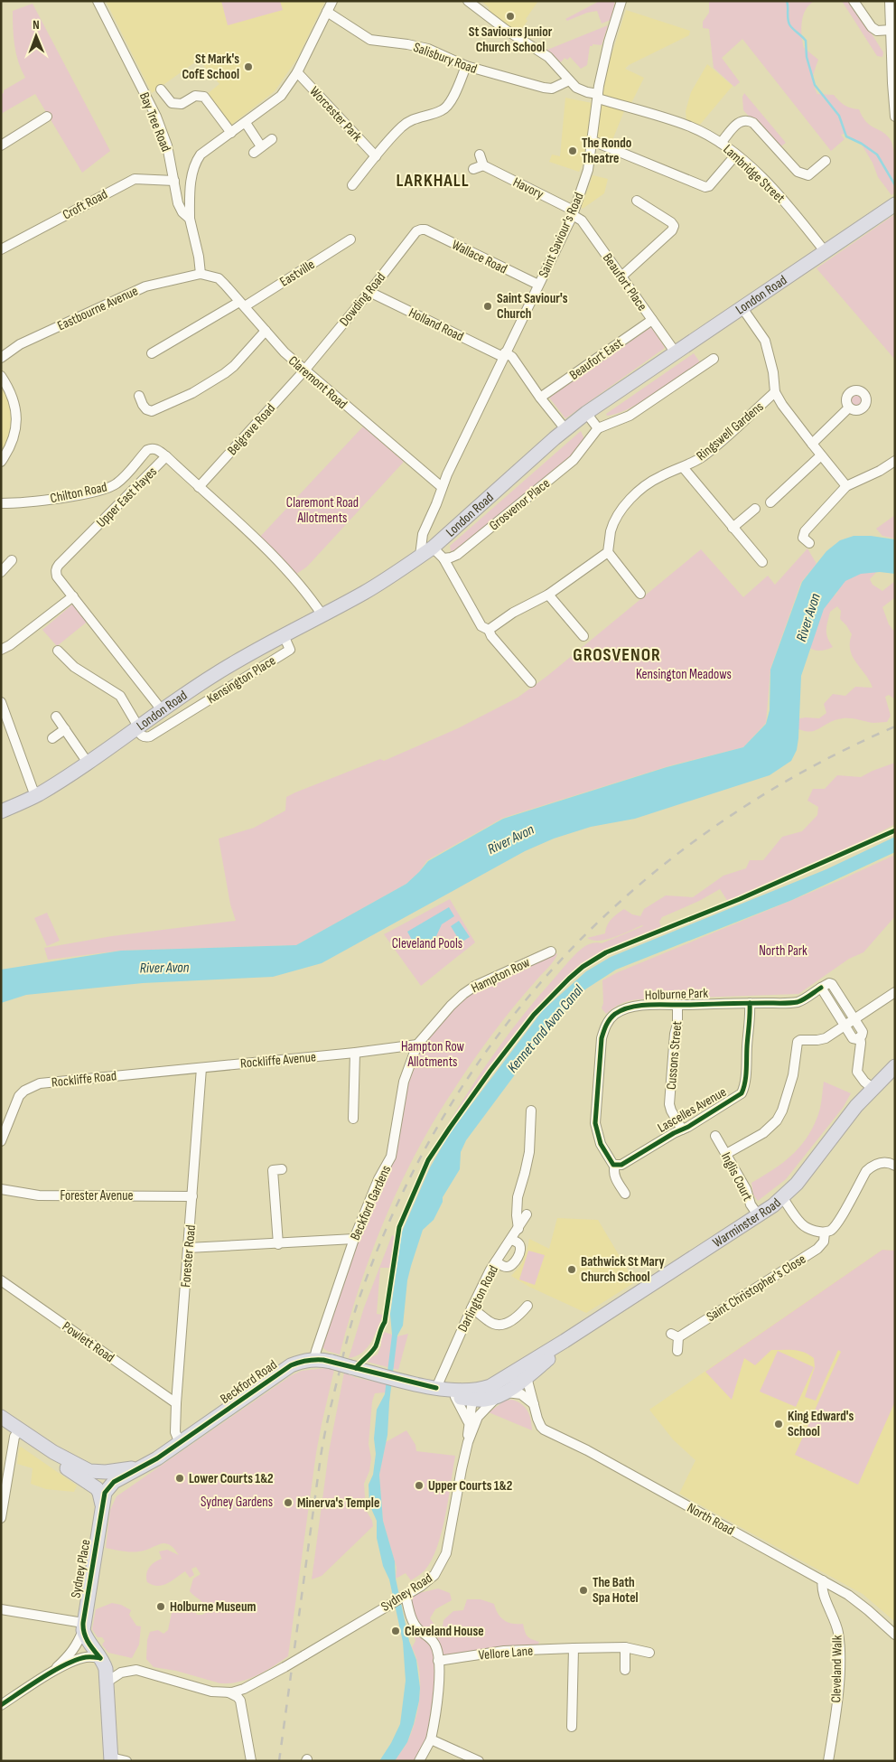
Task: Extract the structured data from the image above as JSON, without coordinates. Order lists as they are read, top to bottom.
{
  "streets": {
    "highway": [
      "London Road",
      "Warminster Road",
      "Beckford Road",
      "Sydney Place"
    ],
    "street": [
      "Salisbury Road",
      "Worcester Park",
      "Bay Tree Road",
      "Lambridge Street",
      "Havory",
      "Croft Road",
      "Saint Saviour's Road",
      "Wallace Road",
      "Eastville",
      "Beaufort Place",
      "Dowding Road",
      "Eastbourne Avenue",
      "Holland Road",
      "Beaufort East",
      "Claremont Road",
      "Belgrave Road",
      "Ringswell Gardens",
      "Chilton Road",
      "Upper East Hayes",
      "Grosvenor Place",
      "Kensington Place",
      "Hampton Row",
      "Holburne Park",
      "Cussons Street",
      "Rockliffe Avenue",
      "Rockliffe Road",
      "Lascelles Avenue",
      "Inglis Court",
      "Forester Avenue",
      "Beckford Gardens",
      "Forester Road",
      "Saint Christopher's Close",
      "Darlington Road",
      "Powlett Road",
      "North Road",
      "Sydney Road",
      "Vellore Lane",
      "Cleveland Walk"
    ]
  },
  "crossings": [
    ["Bay Tree Road", "Croft Road"],
    ["Bay Tree Road", "Eastbourne Avenue"],
    ["Bay Tree Road", "Claremont Road"],
    ["Lambridge Street", "London Road"],
    ["Havory", "Saint Saviour's Road"],
    ["Havory", "Beaufort Place"],
    ["Saint Saviour's Road", "Wallace Road"],
    ["Saint Saviour's Road", "Beaufort Place"],
    ["Saint Saviour's Road", "London Road"],
    ["Saint Saviour's Road", "Holland Road"],
    ["Saint Saviour's Road", "Claremont Road"],
    ["Wallace Road", "Dowding Road"],
    ["Eastville", "Claremont Road"],
    ["Beaufort Place", "London Road"],
    ["Beaufort Place", "Beaufort East"],
    ["London Road", "Upper East Hayes"],
    ["London Road", "Kensington Place"],
    ["Dowding Road", "Holland Road"],
    ["Dowding Road", "Claremont Road"],
    ["Dowding Road", "Belgrave Road"],
    ["Eastbourne Avenue", "Claremont Road"],
    ["Claremont Road", "Belgrave Road"],
    ["Belgrave Road", "Upper East Hayes"],
    ["Chilton Road", "Upper East Hayes"],
    ["Hampton Row", "Rockliffe Avenue"],
    ["Hampton Row", "Beckford Gardens"],
    ["Holburne Park", "Cussons Street"],
    ["Holburne Park", "Lascelles Avenue"],
    ["Cussons Street", "Lascelles Avenue"],
    ["Rockliffe Avenue", "Rockliffe Road"],
    ["Rockliffe Avenue", "Beckford Gardens"],
    ["Rockliffe Avenue", "Forester Road"],
    ["Rockliffe Road", "Forester Road"],
    ["Inglis Court", "Warminster Road"],
    ["Forester Avenue", "Forester Road"],
    ["Beckford Gardens", "Beckford Road"],
    ["Warminster Road", "Beckford Road"],
    ["Warminster Road", "North Road"],
    ["Warminster Road", "Sydney Road"],
    ["Forester Road", "Powlett Road"],
    ["Forester Road", "Beckford Road"],
    ["Darlington Road", "Beckford Road"],
    ["Beckford Road", "Sydney Place"],
    ["Beckford Road", "Sydney Road"],
    ["North Road", "Cleveland Walk"]
  ],
  "districts": ["LARKHALL", "GROSVENOR"],
  "water": ["River Avon", "Kennet and Avon Canal"],
  "parks": [
    "Claremont Road Allotments",
    "Kensington Meadows",
    "Cleveland Pools",
    "North Park",
    "Hampton Row Allotments",
    "Sydney Gardens"
  ],
  "places": [
    "St Saviours Junior Church School",
    "St Mark's CofE School",
    "The Rondo Theatre",
    "Saint Saviour's Church",
    "Bathwick St Mary Church School",
    "King Edward's School",
    "Lower Courts 1&2",
    "Upper Courts 1&2",
    "Minerva's Temple",
    "The Bath Spa Hotel",
    "Holburne Museum",
    "Cleveland House"
  ],
  "north": "top"
}
